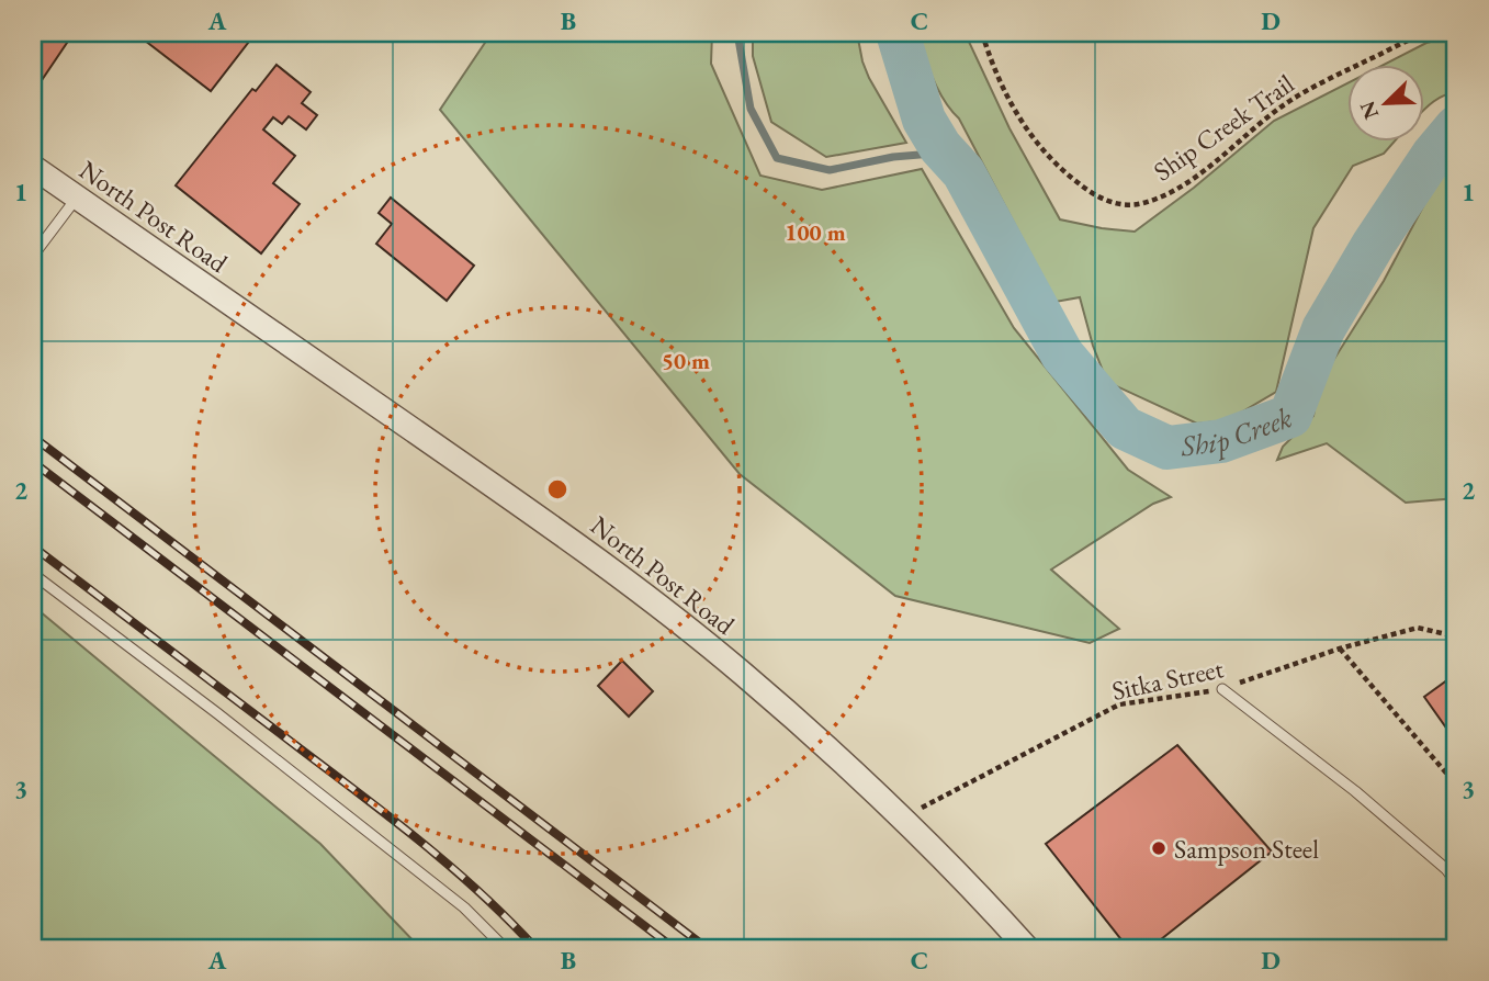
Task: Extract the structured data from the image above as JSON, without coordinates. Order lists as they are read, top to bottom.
{
  "streets": {
    "street": ["North Post Road"],
    "path": ["Ship Creek Trail", "Sitka Street"]
  },
  "crossings": [
    ["North Post Road", "Sitka Street"]
  ],
  "water": ["Ship Creek"],
  "places": ["Sampson Steel"],
  "north": "bottom left",
  "grid": {
    "columns": [
      "A",
      "B",
      "C",
      "D"
    ],
    "rows": ["1", "2", "3"]
  },
  "rings": ["100 m", "50 m"]
}
